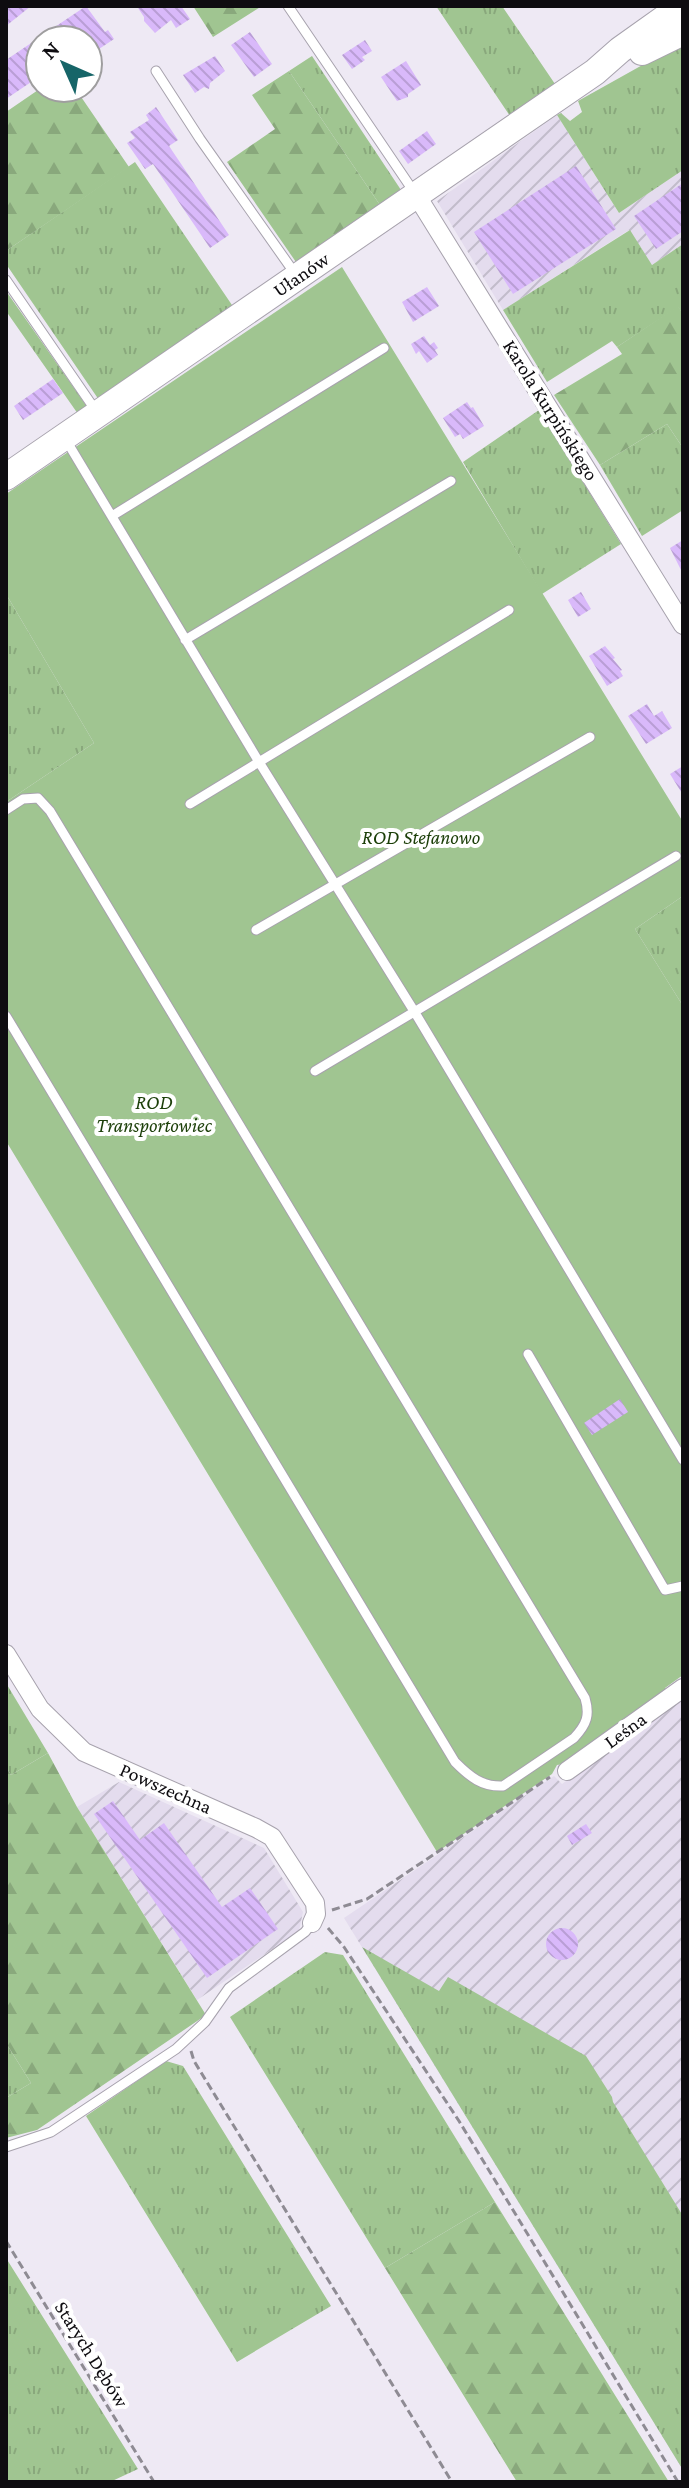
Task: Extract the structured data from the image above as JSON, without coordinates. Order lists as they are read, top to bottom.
{
  "streets": {
    "street": [
      "Ułanów",
      "Karola Kurpińskiego",
      "Leśna",
      "Powszechna"
    ],
    "path": ["Starych Dębów"]
  },
  "crossings": [
    ["Ułanów", "Karola Kurpińskiego"]
  ],
  "parks": ["ROD Stefanowo", "ROD Transportowiec"],
  "north": "top left"
}
